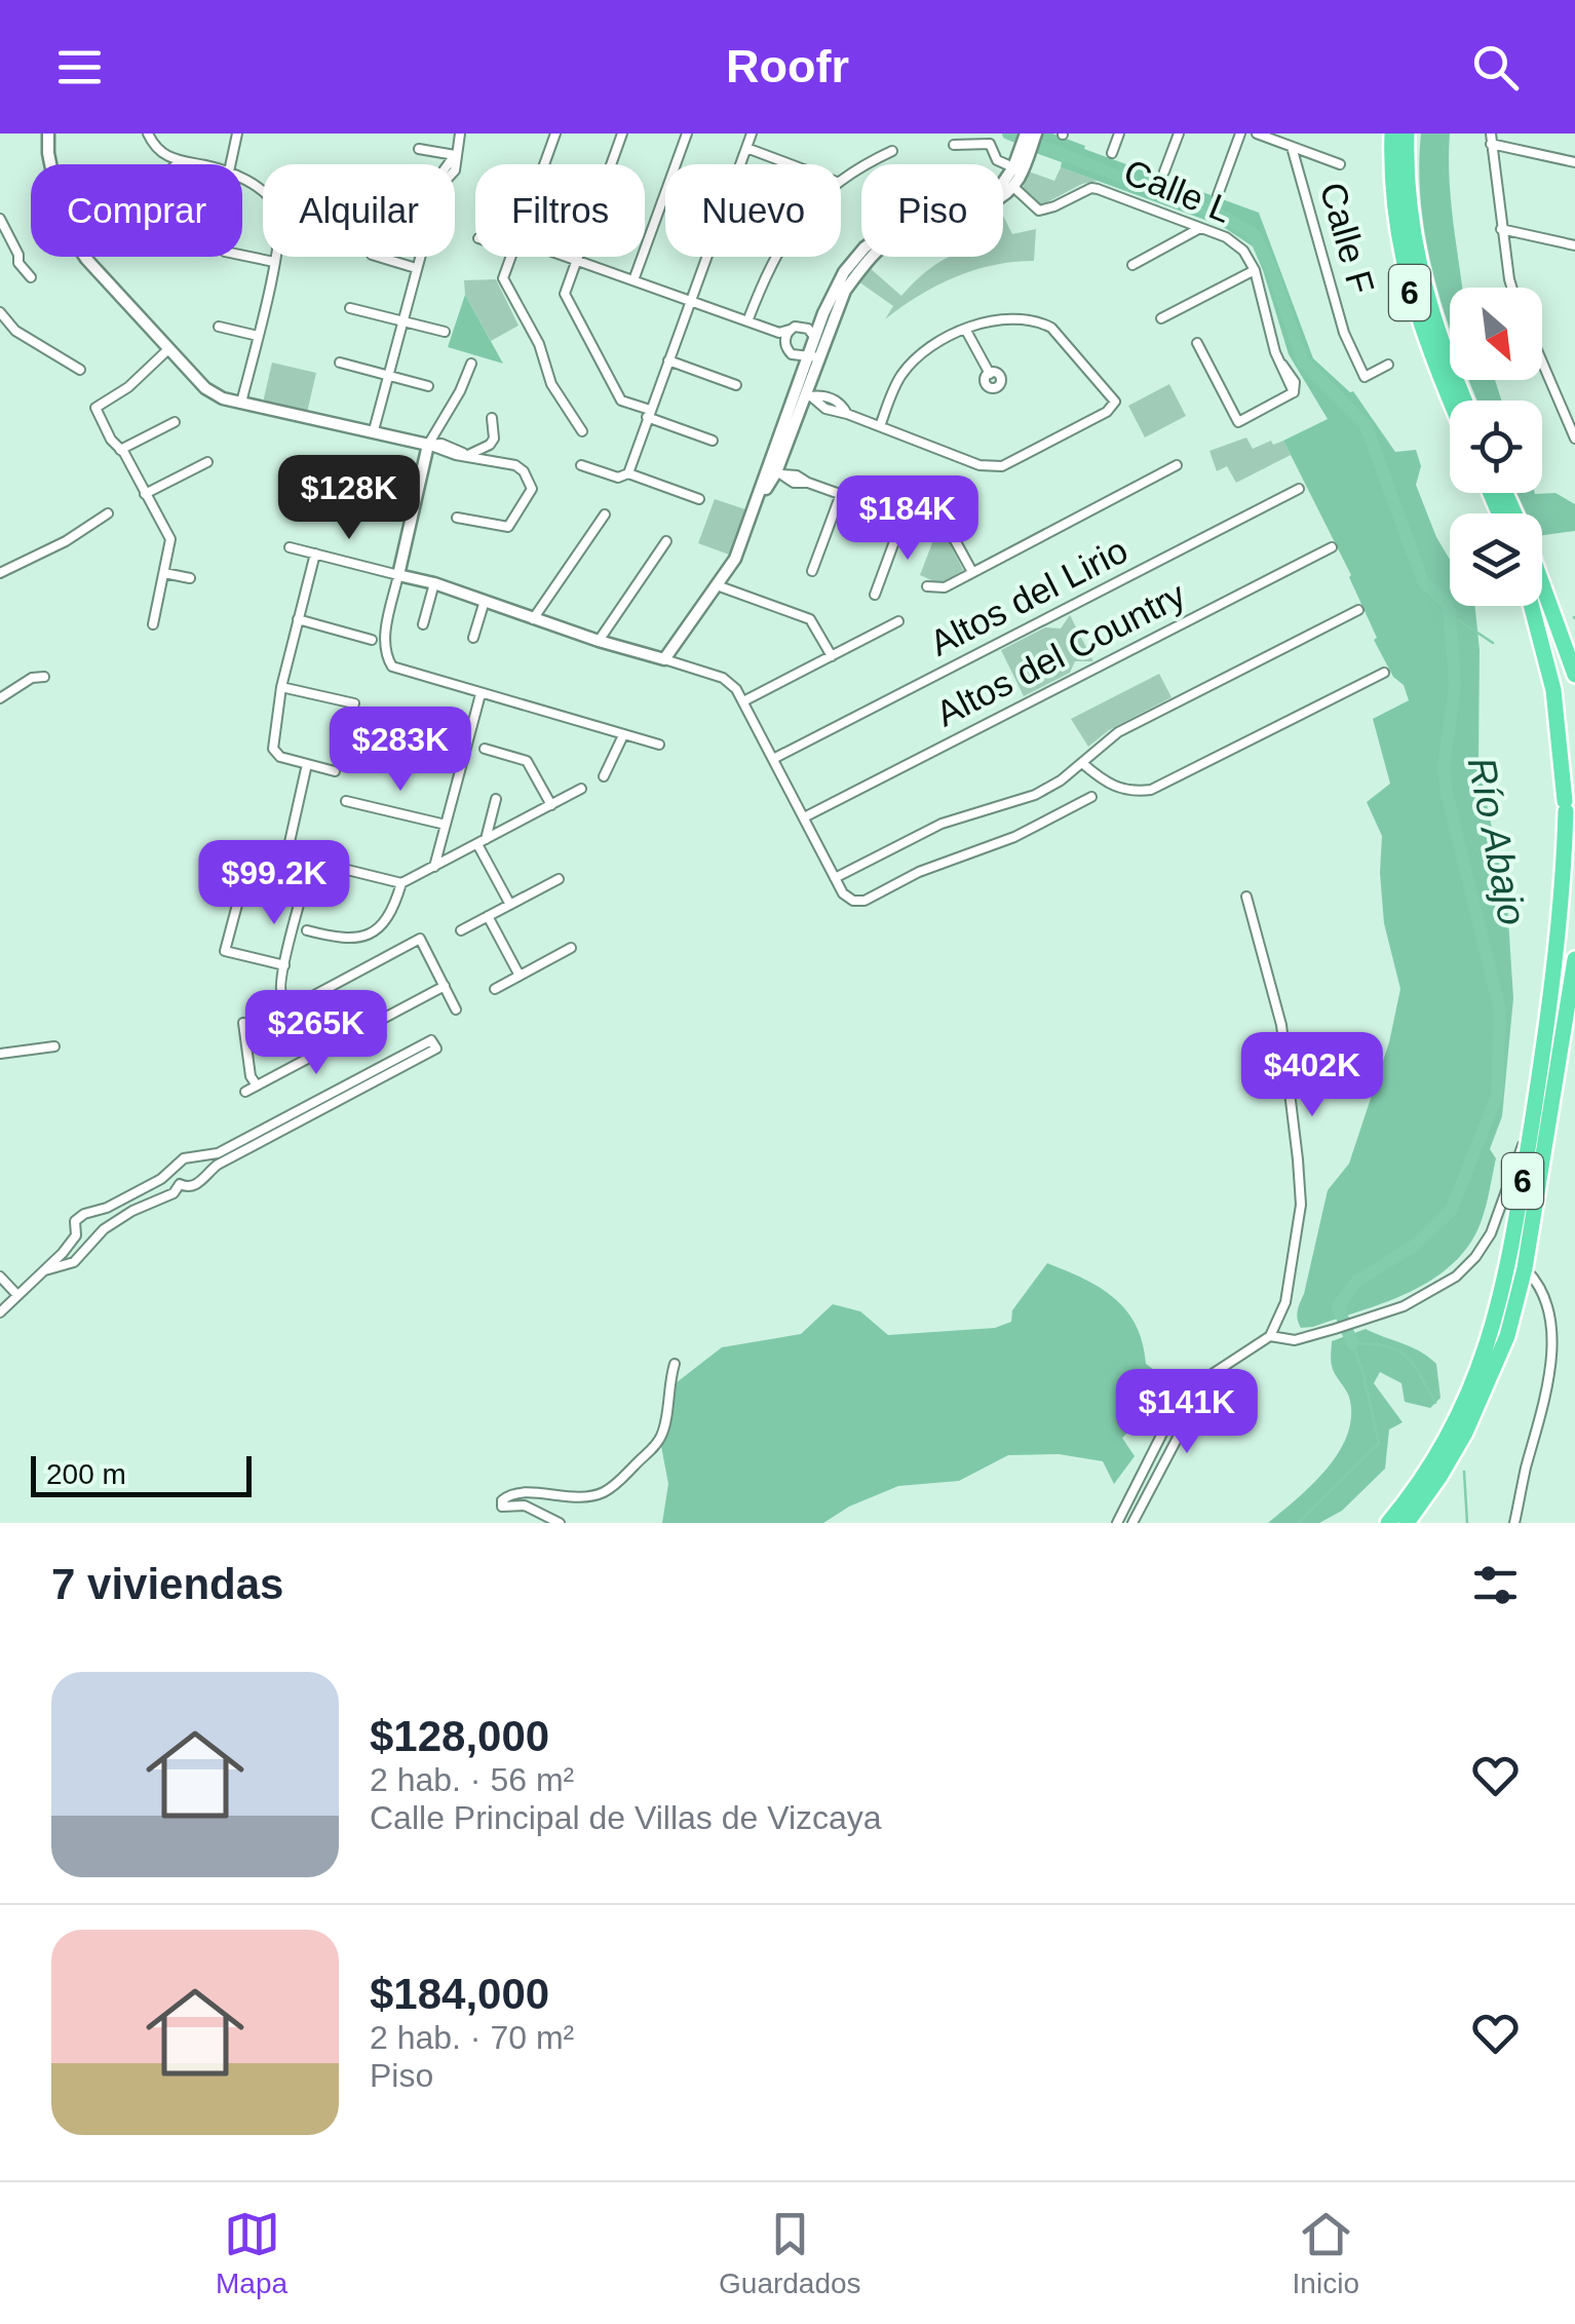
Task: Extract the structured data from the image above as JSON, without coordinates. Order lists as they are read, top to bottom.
{
  "streets": {
    "highway": ["6"],
    "street": [
      "Calle L",
      "Calle F",
      "Altos del Lirio",
      "Altos del Country"
    ]
  },
  "water": ["Río Abajo"],
  "scale_bar": "200 m",
  "north": "bottom right",
  "page": {
    "header": "Roofr",
    "chip": [
      "Comprar",
      "Alquilar",
      "Filtros",
      "Nuevo",
      "Piso"
    ],
    "price": [
      "$128K",
      "$184K",
      "$283K",
      "$99.2K",
      "$265K",
      "$402K",
      "$141K"
    ],
    "scale": "200 m",
    "heading": "7 viviendas",
    "list": [
      {
        "name": "$128,000",
        "note": "2 hab. · 56 m² · Calle Principal de Villas de Vizcaya"
      },
      {
        "name": "$184,000",
        "note": "2 hab. · 70 m² · Piso"
      }
    ],
    "tabs": ["Mapa", "Guardados", "Inicio"]
  }
}
